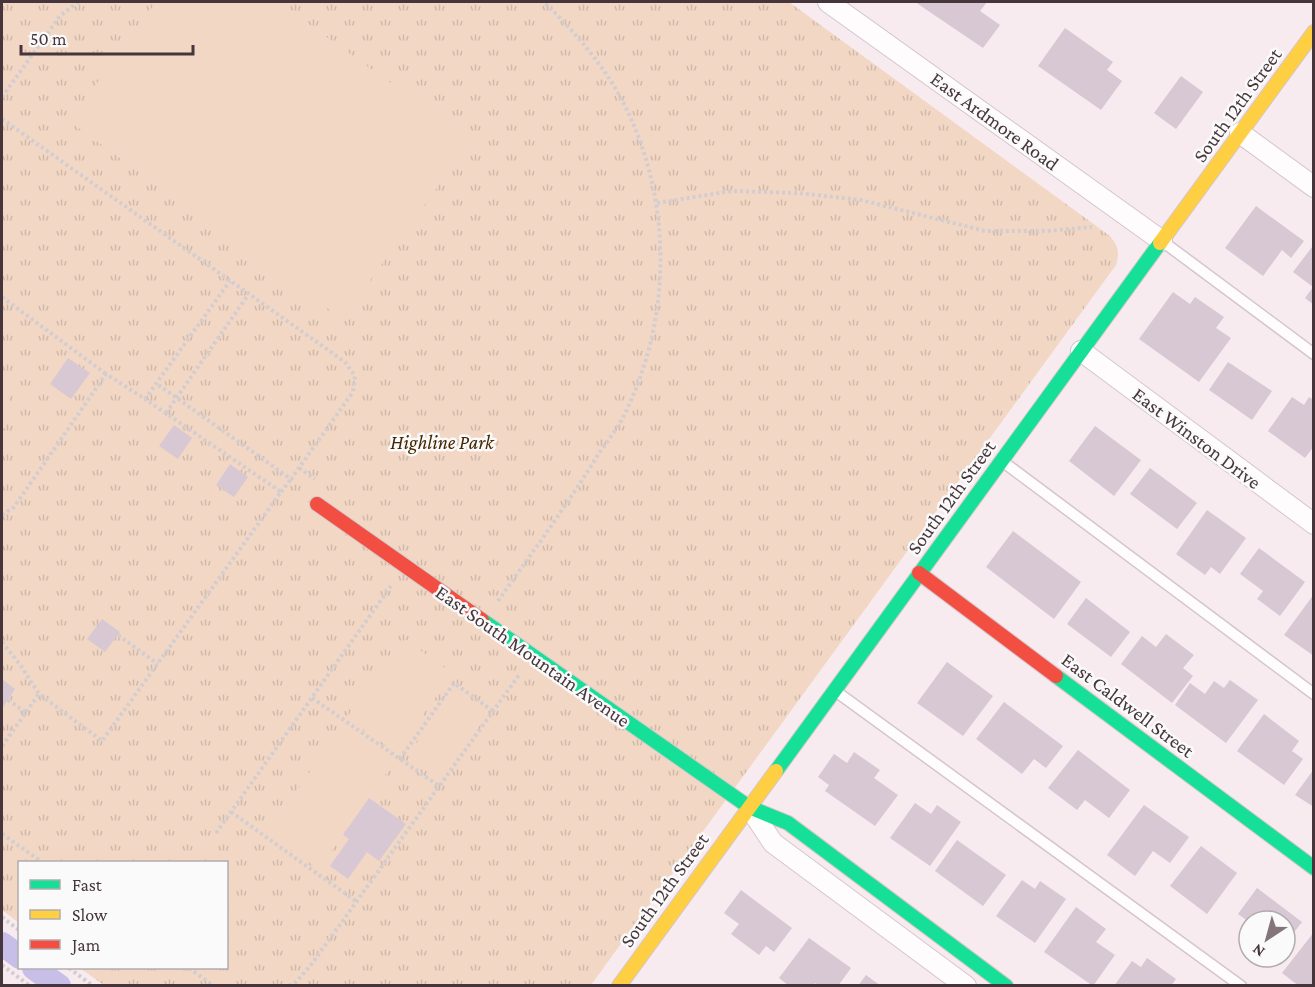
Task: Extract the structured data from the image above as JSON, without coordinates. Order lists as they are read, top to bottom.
{
  "streets": {
    "street": [
      "South 12th Street",
      "East Ardmore Road",
      "East Winston Drive",
      "East South Mountain Avenue",
      "East Caldwell Street"
    ]
  },
  "crossings": [
    ["South 12th Street", "East Ardmore Road"],
    ["South 12th Street", "East Winston Drive"],
    ["South 12th Street", "East South Mountain Avenue"],
    ["South 12th Street", "East Caldwell Street"]
  ],
  "parks": ["Highline Park"],
  "legend": ["Fast", "Slow", "Jam"],
  "scale_bar": "50 m",
  "north": "bottom left"
}
